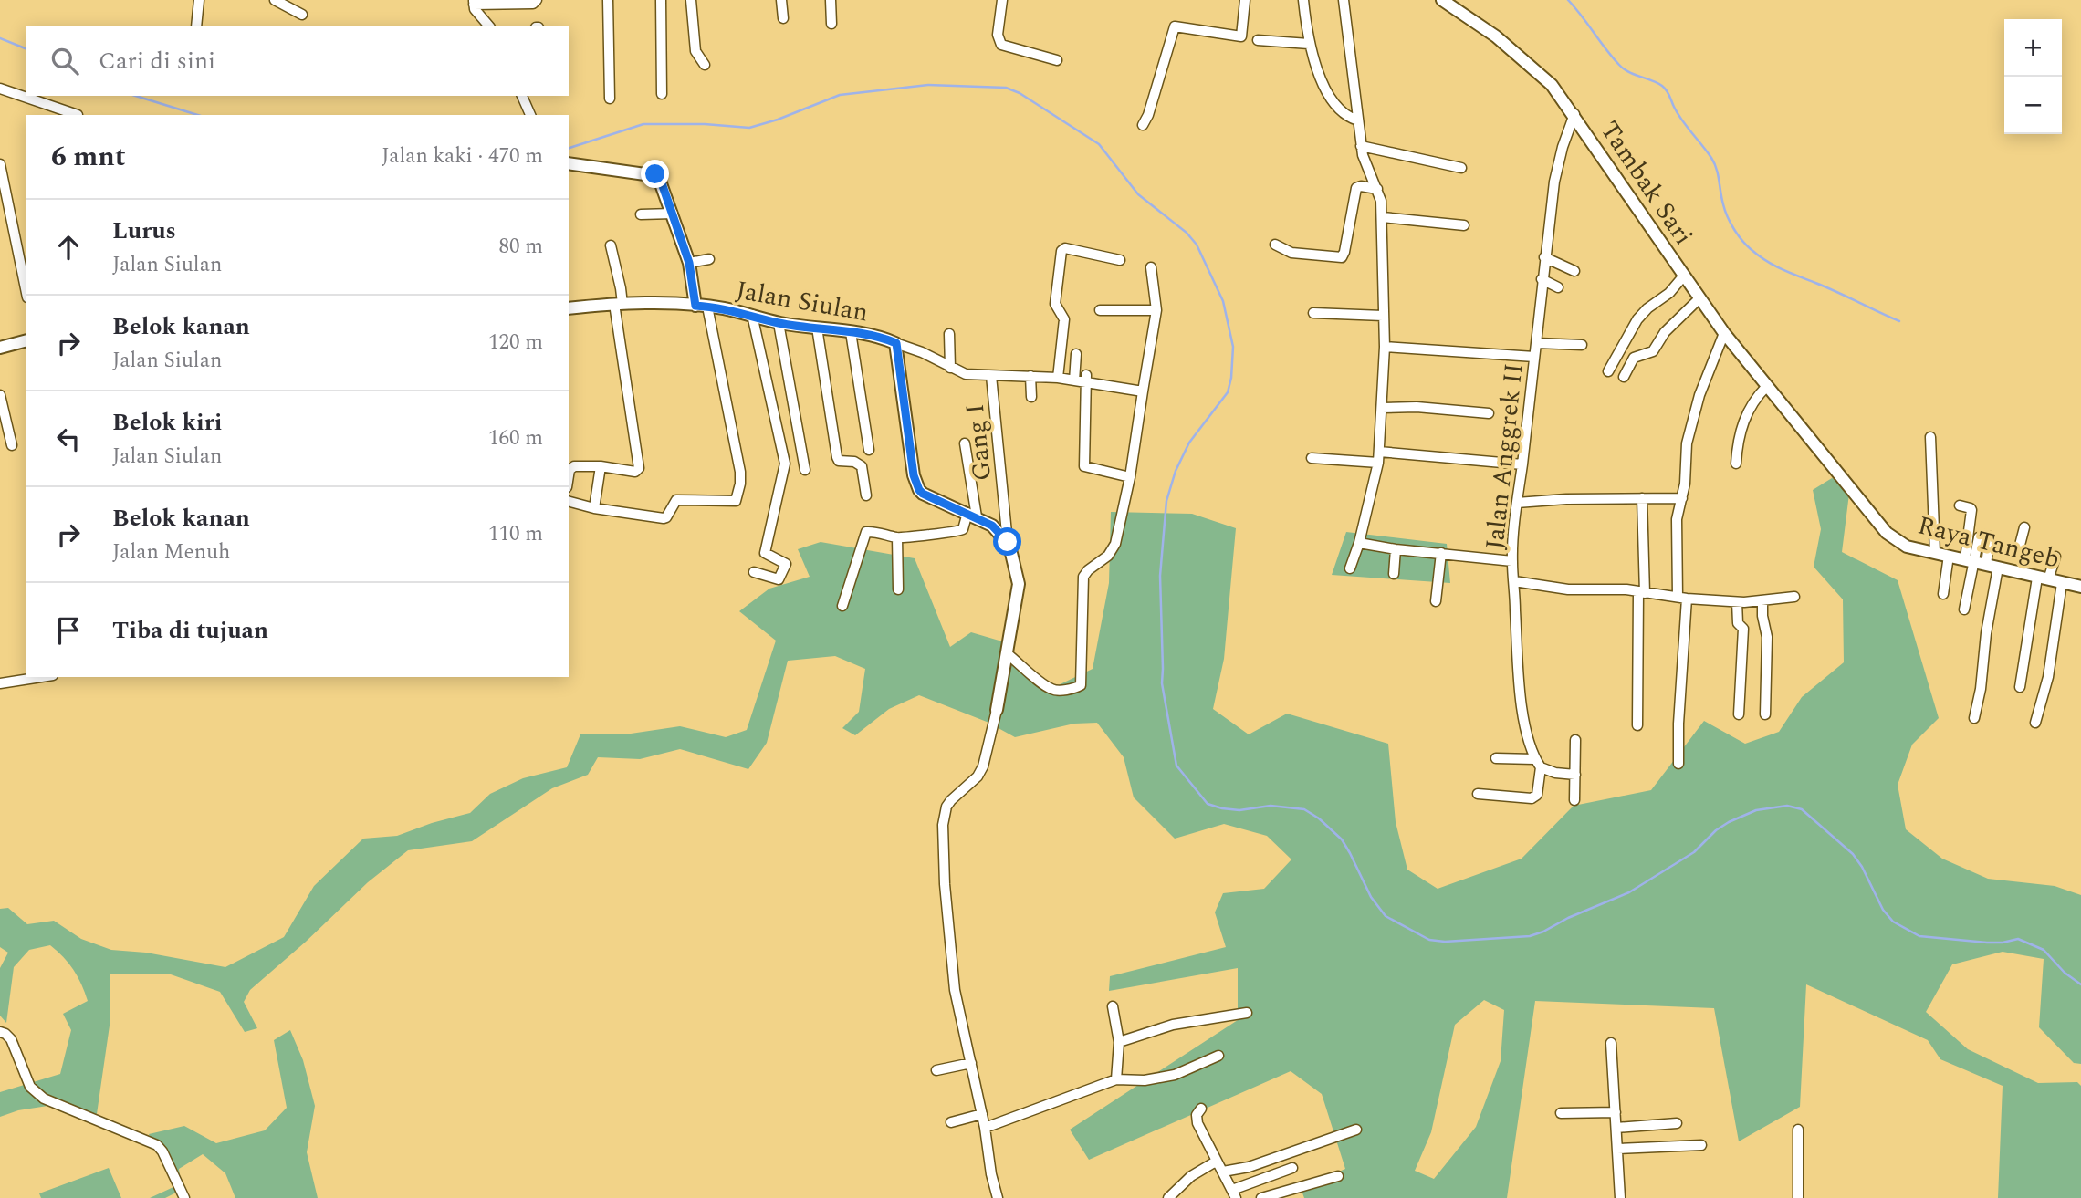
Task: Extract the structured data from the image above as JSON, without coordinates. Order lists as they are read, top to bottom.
{
  "streets": {
    "street": [
      "Tambak Sari",
      "Jalan Siulan",
      "Gang I",
      "Jalan Anggrek II",
      "Raya Tangeb"
    ]
  },
  "crossings": [
    ["Tambak Sari", "Jalan Anggrek II"],
    ["Tambak Sari", "Raya Tangeb"],
    ["Jalan Siulan", "Gang I"]
  ],
  "page": {
    "map_buttons": ["+", "−"],
    "search": "Cari di sini",
    "heading": ["6 mnt", "Jalan kaki · 470 m"],
    "list": [
      ["Lurus", "Jalan Siulan", "80 m"],
      ["Belok kanan", "Jalan Siulan", "120 m"],
      ["Belok kiri", "Jalan Siulan", "160 m"],
      ["Belok kanan", "Jalan Menuh", "110 m"],
      "Tiba di tujuan"
    ]
  }
}
